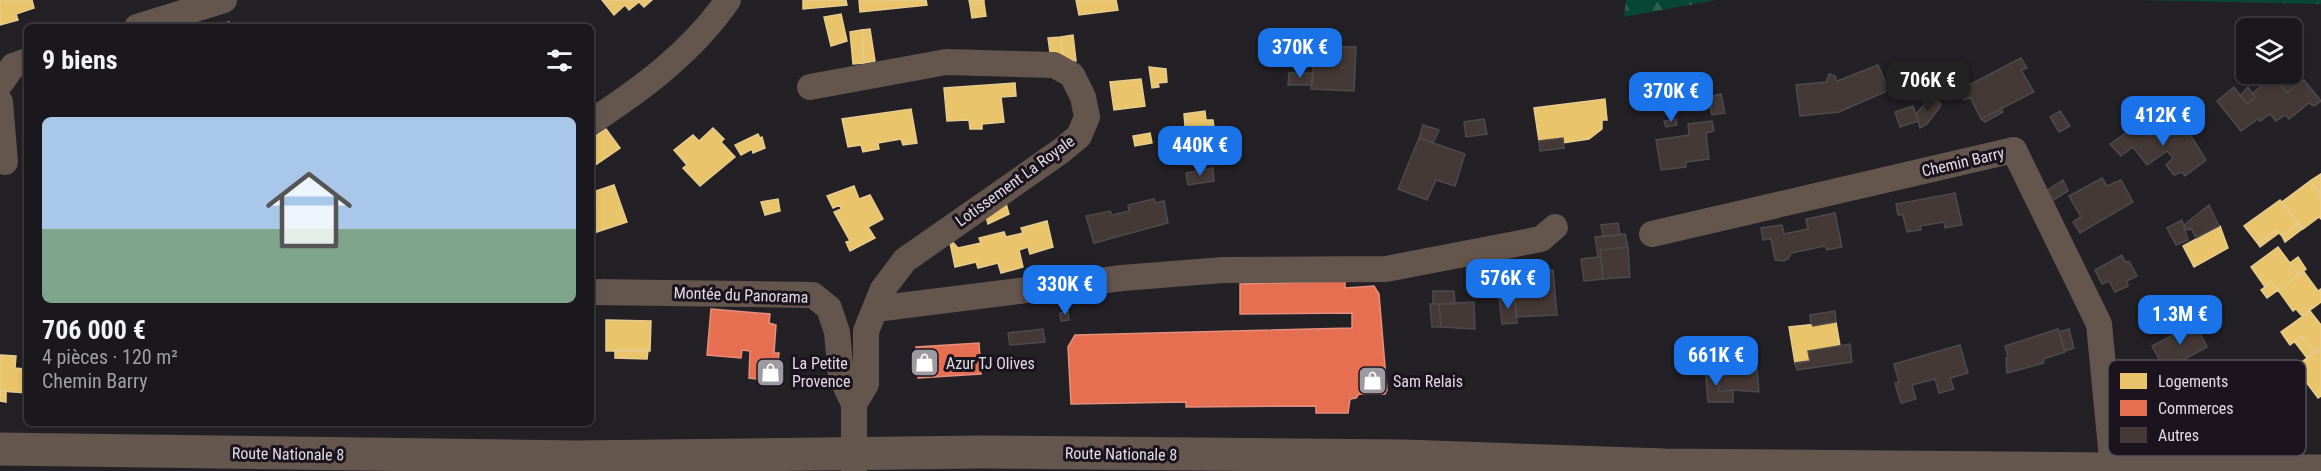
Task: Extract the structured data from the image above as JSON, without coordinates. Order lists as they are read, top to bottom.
{
  "streets": {
    "main road": ["Route Nationale 8"],
    "street": ["Chemin Barry", "Lotissement La Royale", "Montée du Panorama"]
  },
  "crossings": [
    ["Chemin Barry", "Route Nationale 8"],
    ["Lotissement La Royale", "Montée du Panorama"],
    ["Montée du Panorama", "Route Nationale 8"]
  ],
  "places": {
    "shop": ["Azur TJ Olives", "La Petite Provence", "Sam Relais"]
  },
  "legend": ["Logements", "Commerces", "Autres"],
  "page": {
    "heading": "9 biens",
    "price": [
      "370K €",
      "706K €",
      "370K €",
      "412K €",
      "440K €",
      "576K €",
      "330K €",
      "1.3M €",
      "661K €"
    ],
    "list": [
      {
        "name": "706 000 €",
        "note": "4 pièces · 120 m² · Chemin Barry"
      }
    ]
  }
}
